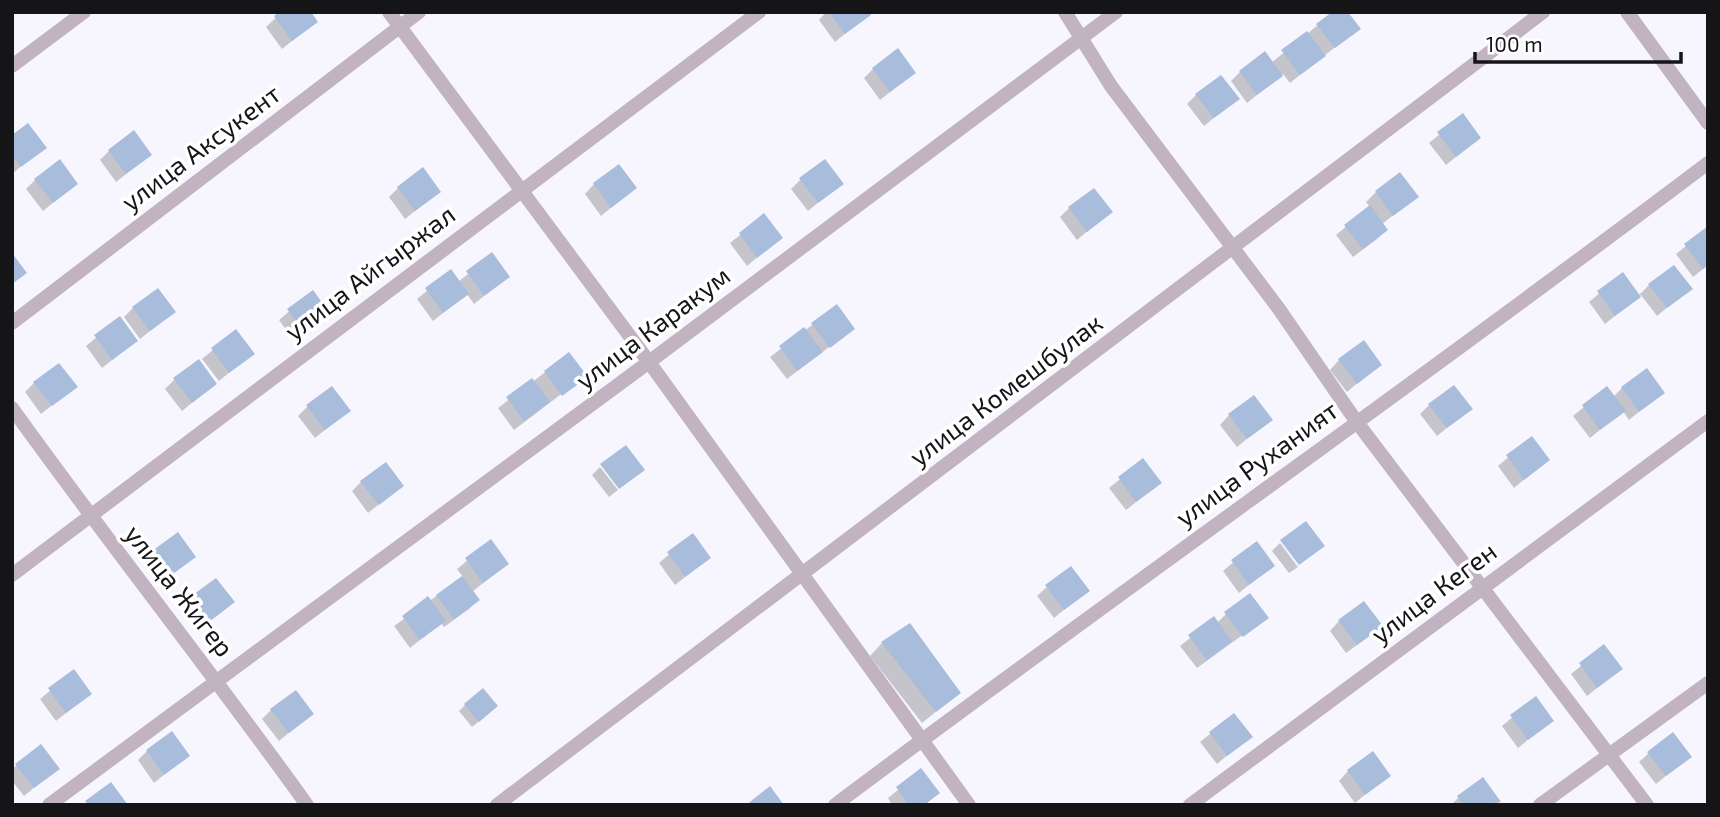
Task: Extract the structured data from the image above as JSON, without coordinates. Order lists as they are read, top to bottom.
{
  "streets": {
    "street": [
      "улица Аксукент",
      "улица Айгыржал",
      "улица Каракум",
      "улица Комешбулак",
      "улица Руханият",
      "улица Жигер",
      "улица Кеген"
    ]
  },
  "crossings": [
    ["улица Айгыржал", "улица Жигер"],
    ["улица Каракум", "улица Жигер"]
  ],
  "scale_bar": "100 m"
}
